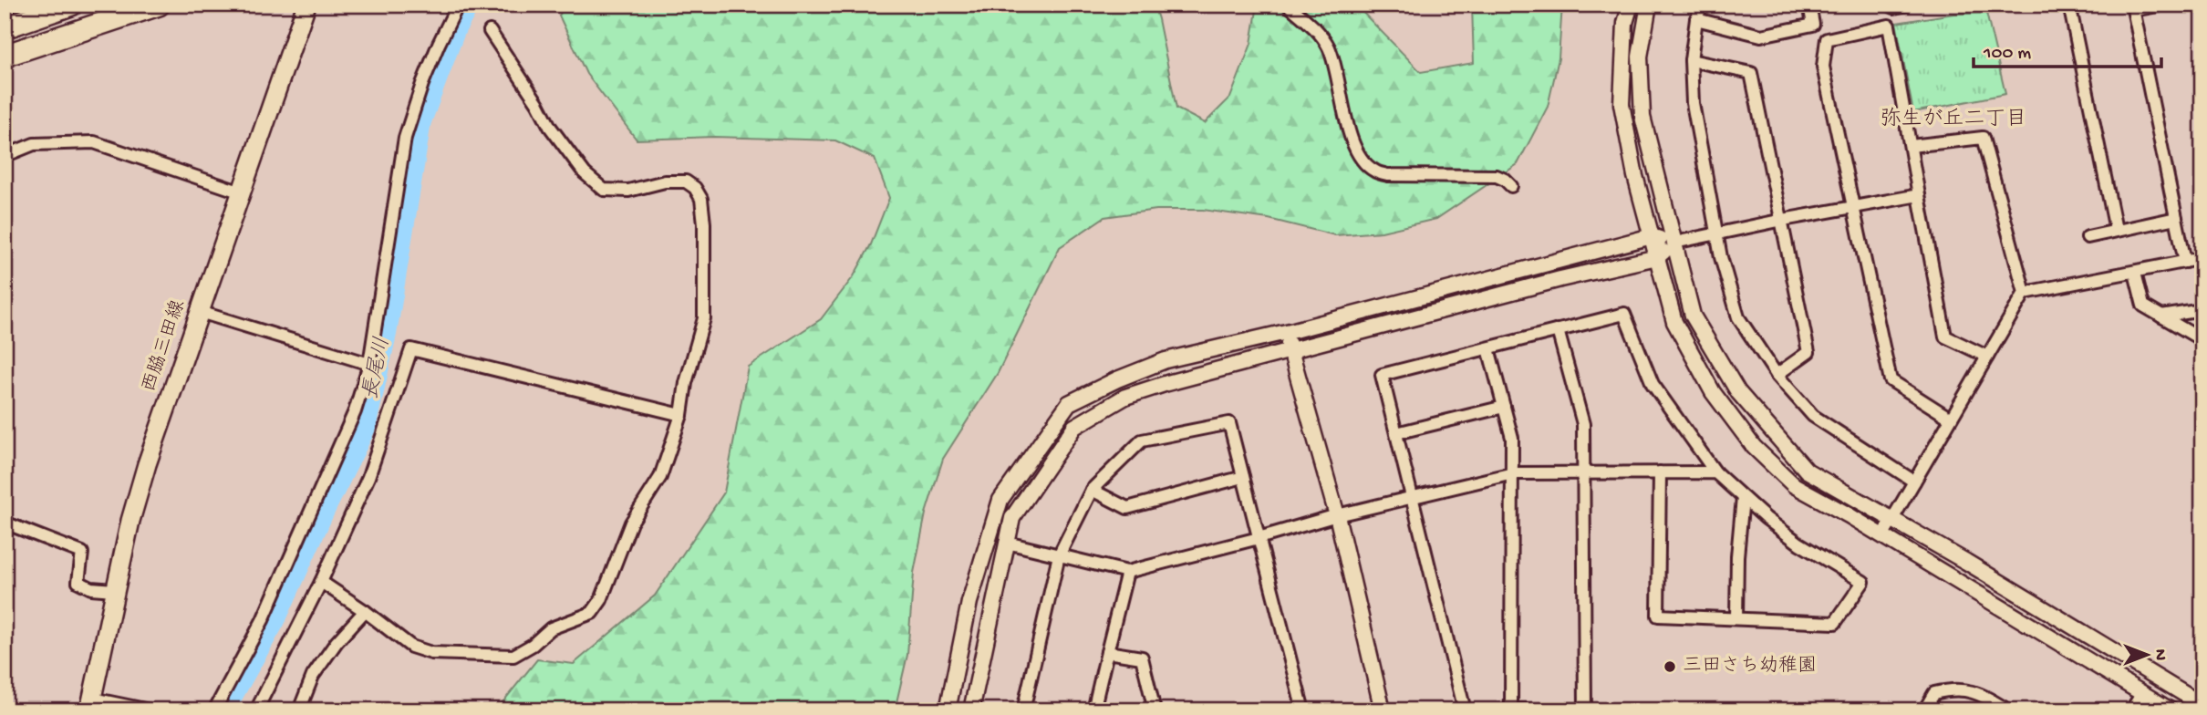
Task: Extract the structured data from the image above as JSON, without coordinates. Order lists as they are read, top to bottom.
{
  "streets": {
    "main road": ["西脇三田線"]
  },
  "districts": ["弥生が丘二丁目"],
  "water": ["長尾川"],
  "places": ["三田さち幼稚園"],
  "scale_bar": "100 m",
  "north": "right"
}
